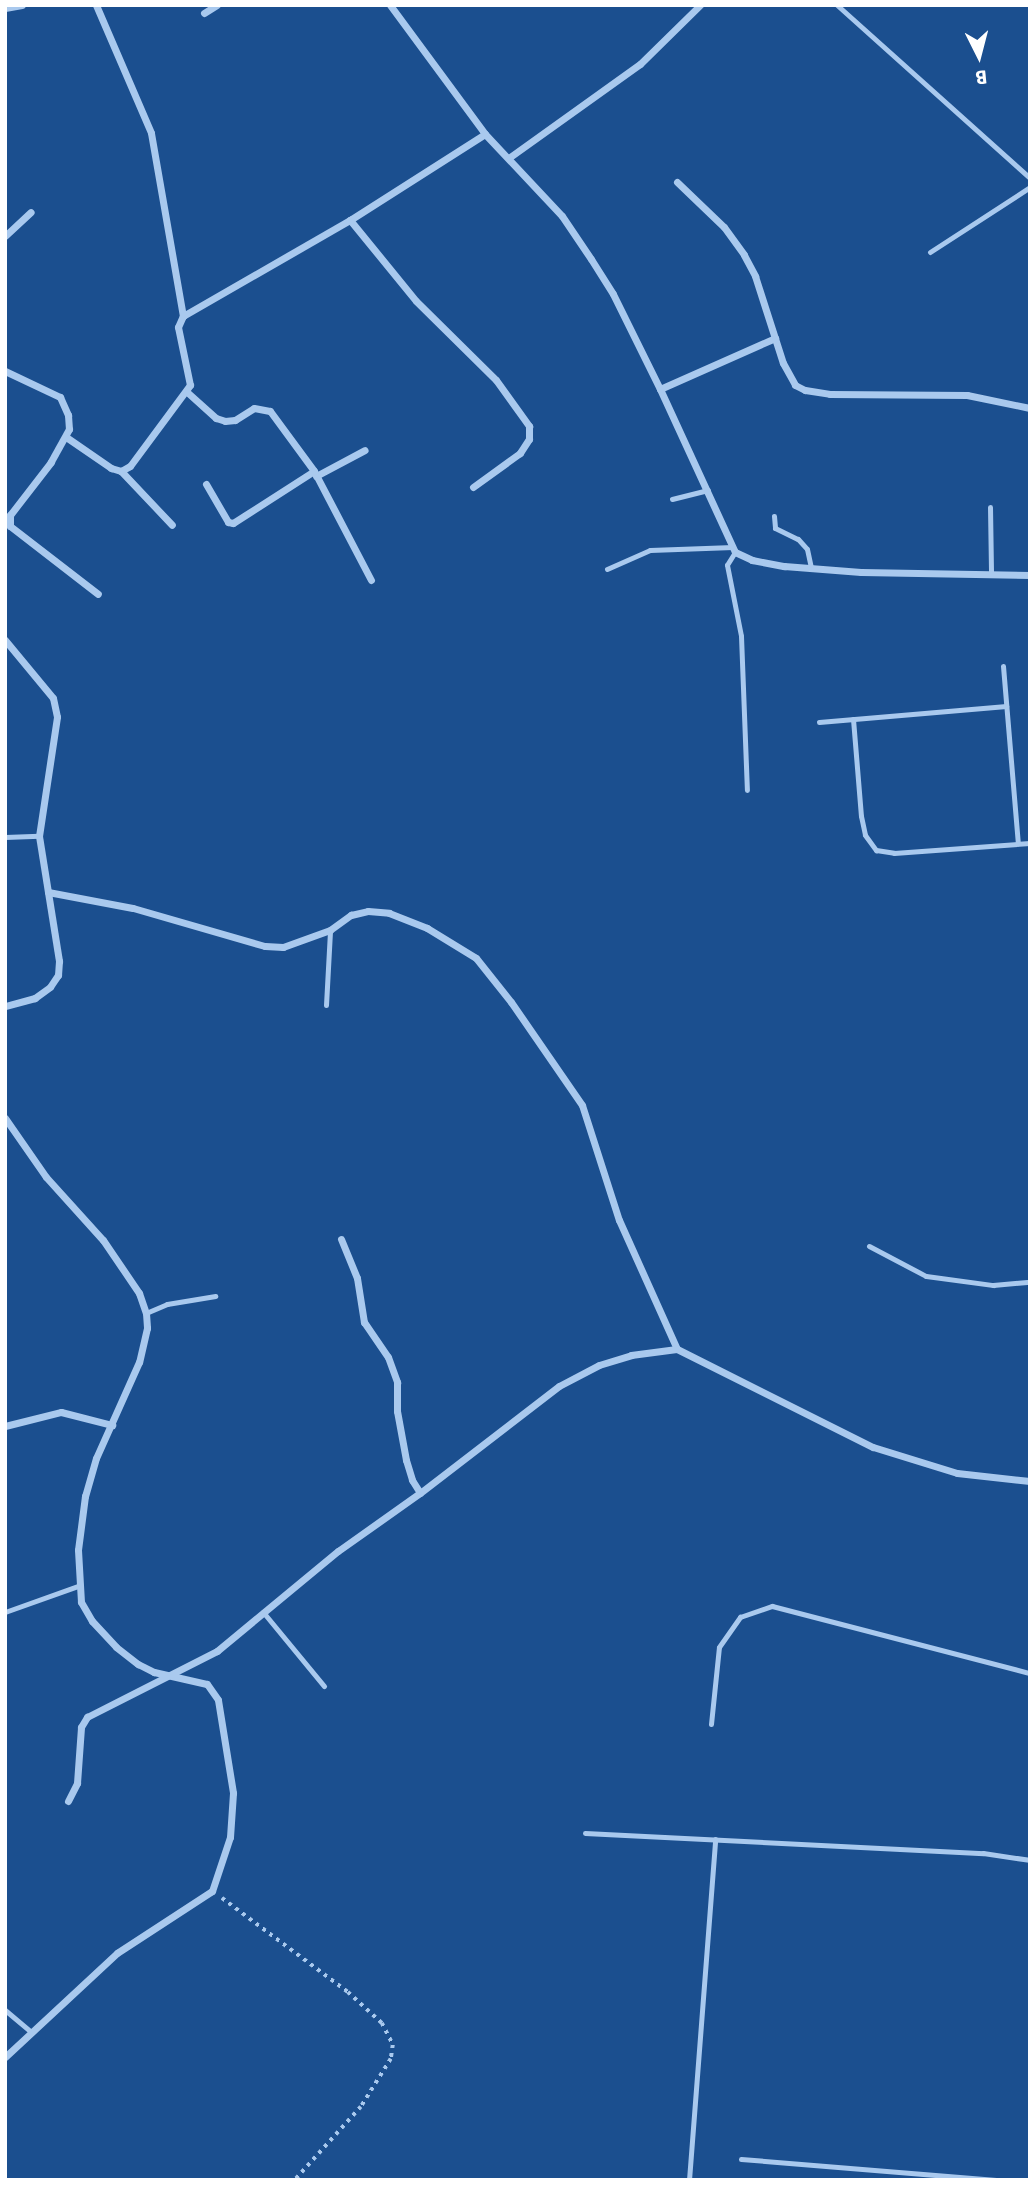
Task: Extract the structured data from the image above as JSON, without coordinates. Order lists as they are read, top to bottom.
{
  "north": "bottom"
}
